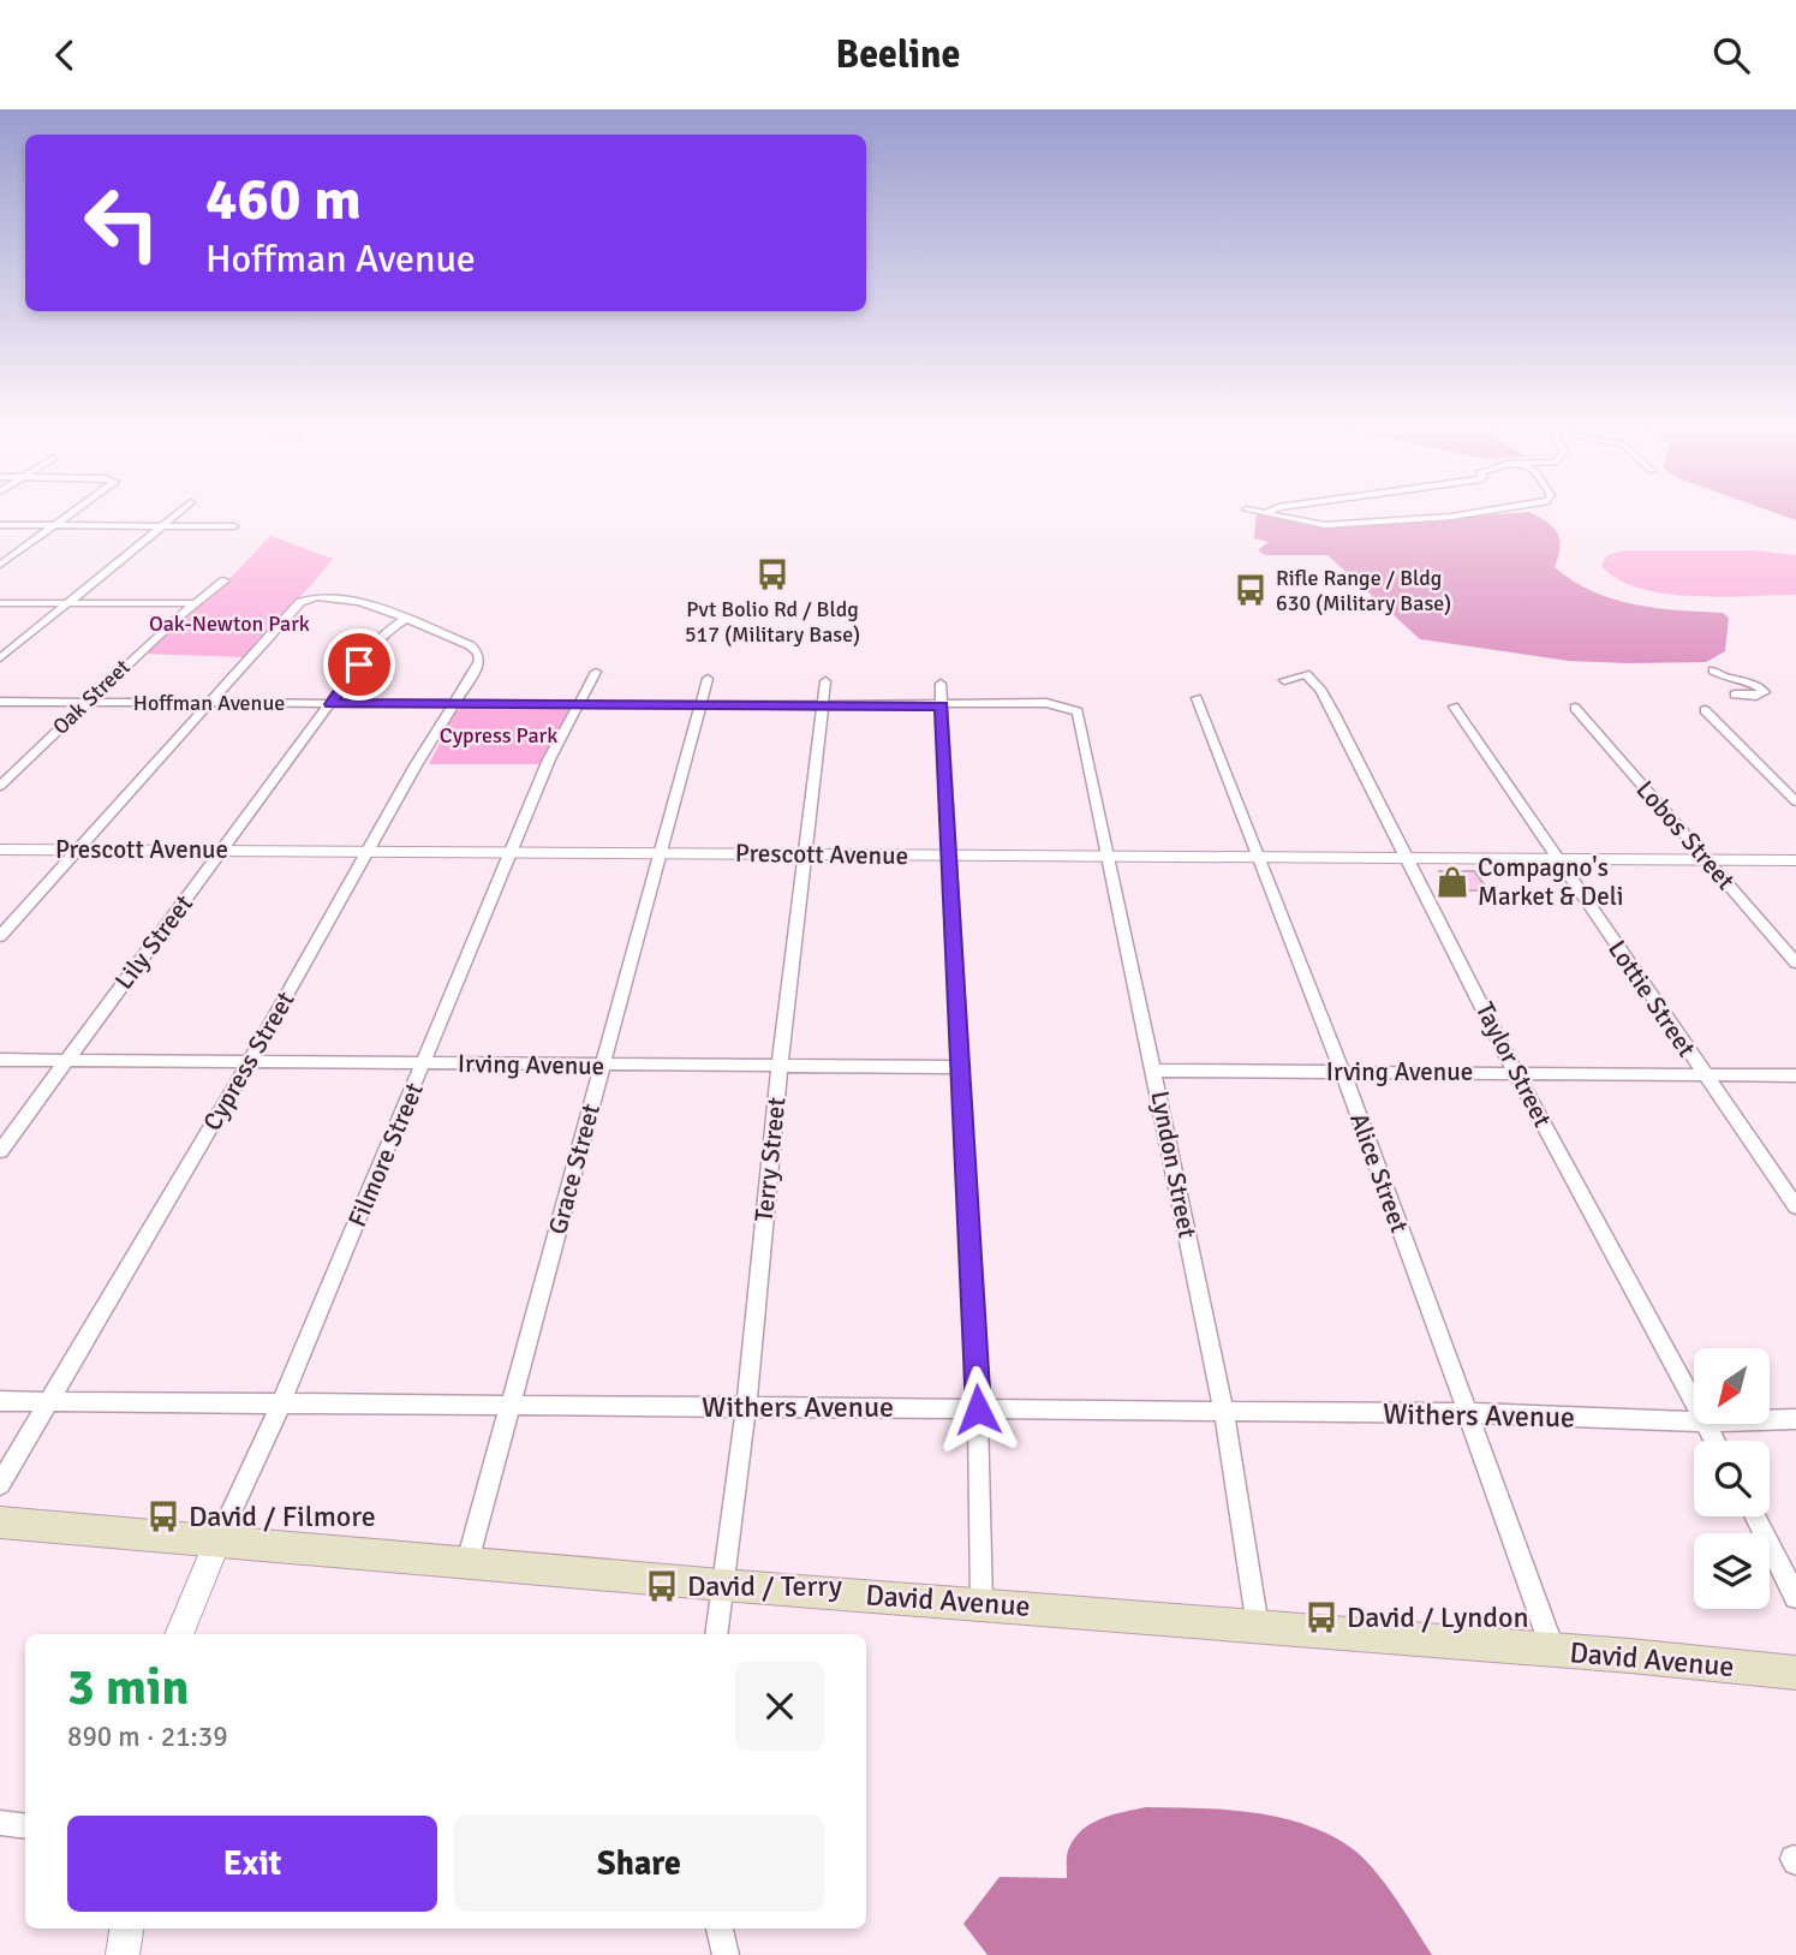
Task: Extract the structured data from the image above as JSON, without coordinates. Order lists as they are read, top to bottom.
{
  "streets": {
    "main road": ["David Avenue"],
    "street": [
      "Oak Street",
      "Hoffman Avenue",
      "Lobos Street",
      "Prescott Avenue",
      "Lily Street",
      "Lottie Street",
      "Cypress Street",
      "Irving Avenue",
      "Taylor Street",
      "Filmore Street",
      "Terry Street",
      "Lyndon Street",
      "Grace Street",
      "Alice Street",
      "Withers Avenue"
    ]
  },
  "crossings": [
    ["Oak Street", "Hoffman Avenue"],
    ["Hoffman Avenue", "Lily Street"],
    ["Hoffman Avenue", "Cypress Street"],
    ["Hoffman Avenue", "Filmore Street"],
    ["Hoffman Avenue", "Terry Street"],
    ["Hoffman Avenue", "Lyndon Street"],
    ["Hoffman Avenue", "Grace Street"],
    ["Lobos Street", "Prescott Avenue"],
    ["Prescott Avenue", "Lily Street"],
    ["Prescott Avenue", "Lottie Street"],
    ["Prescott Avenue", "Cypress Street"],
    ["Prescott Avenue", "Taylor Street"],
    ["Prescott Avenue", "Filmore Street"],
    ["Prescott Avenue", "Terry Street"],
    ["Prescott Avenue", "Lyndon Street"],
    ["Prescott Avenue", "Grace Street"],
    ["Prescott Avenue", "Alice Street"],
    ["Lily Street", "Cypress Street"],
    ["Lily Street", "Irving Avenue"],
    ["Lottie Street", "Irving Avenue"],
    ["Cypress Street", "Irving Avenue"],
    ["Cypress Street", "Withers Avenue"],
    ["Irving Avenue", "Taylor Street"],
    ["Irving Avenue", "Filmore Street"],
    ["Irving Avenue", "Terry Street"],
    ["Irving Avenue", "Lyndon Street"],
    ["Irving Avenue", "Grace Street"],
    ["Irving Avenue", "Alice Street"],
    ["Filmore Street", "Withers Avenue"],
    ["Filmore Street", "David Avenue"],
    ["Terry Street", "Withers Avenue"],
    ["Terry Street", "David Avenue"],
    ["Lyndon Street", "Withers Avenue"],
    ["Lyndon Street", "David Avenue"],
    ["Grace Street", "Withers Avenue"],
    ["Grace Street", "David Avenue"],
    ["Alice Street", "Withers Avenue"],
    ["Alice Street", "David Avenue"]
  ],
  "parks": ["Oak-Newton Park", "Cypress Park"],
  "places": {
    "bus stop": [
      "Pvt Bolio Rd / Bldg 517 (Military Base)",
      "Rifle Range / Bldg 630 (Military Base)",
      "David / Filmore",
      "David / Terry",
      "David / Lyndon"
    ],
    "shop": ["Compagno's Market & Deli"]
  },
  "north": "bottom left",
  "page": {
    "header": "Beeline",
    "turn": ["460 m", "Hoffman Avenue"],
    "heading": ["3 min", "890 m · 21:39"],
    "buttons": ["Exit", "Share"]
  }
}
